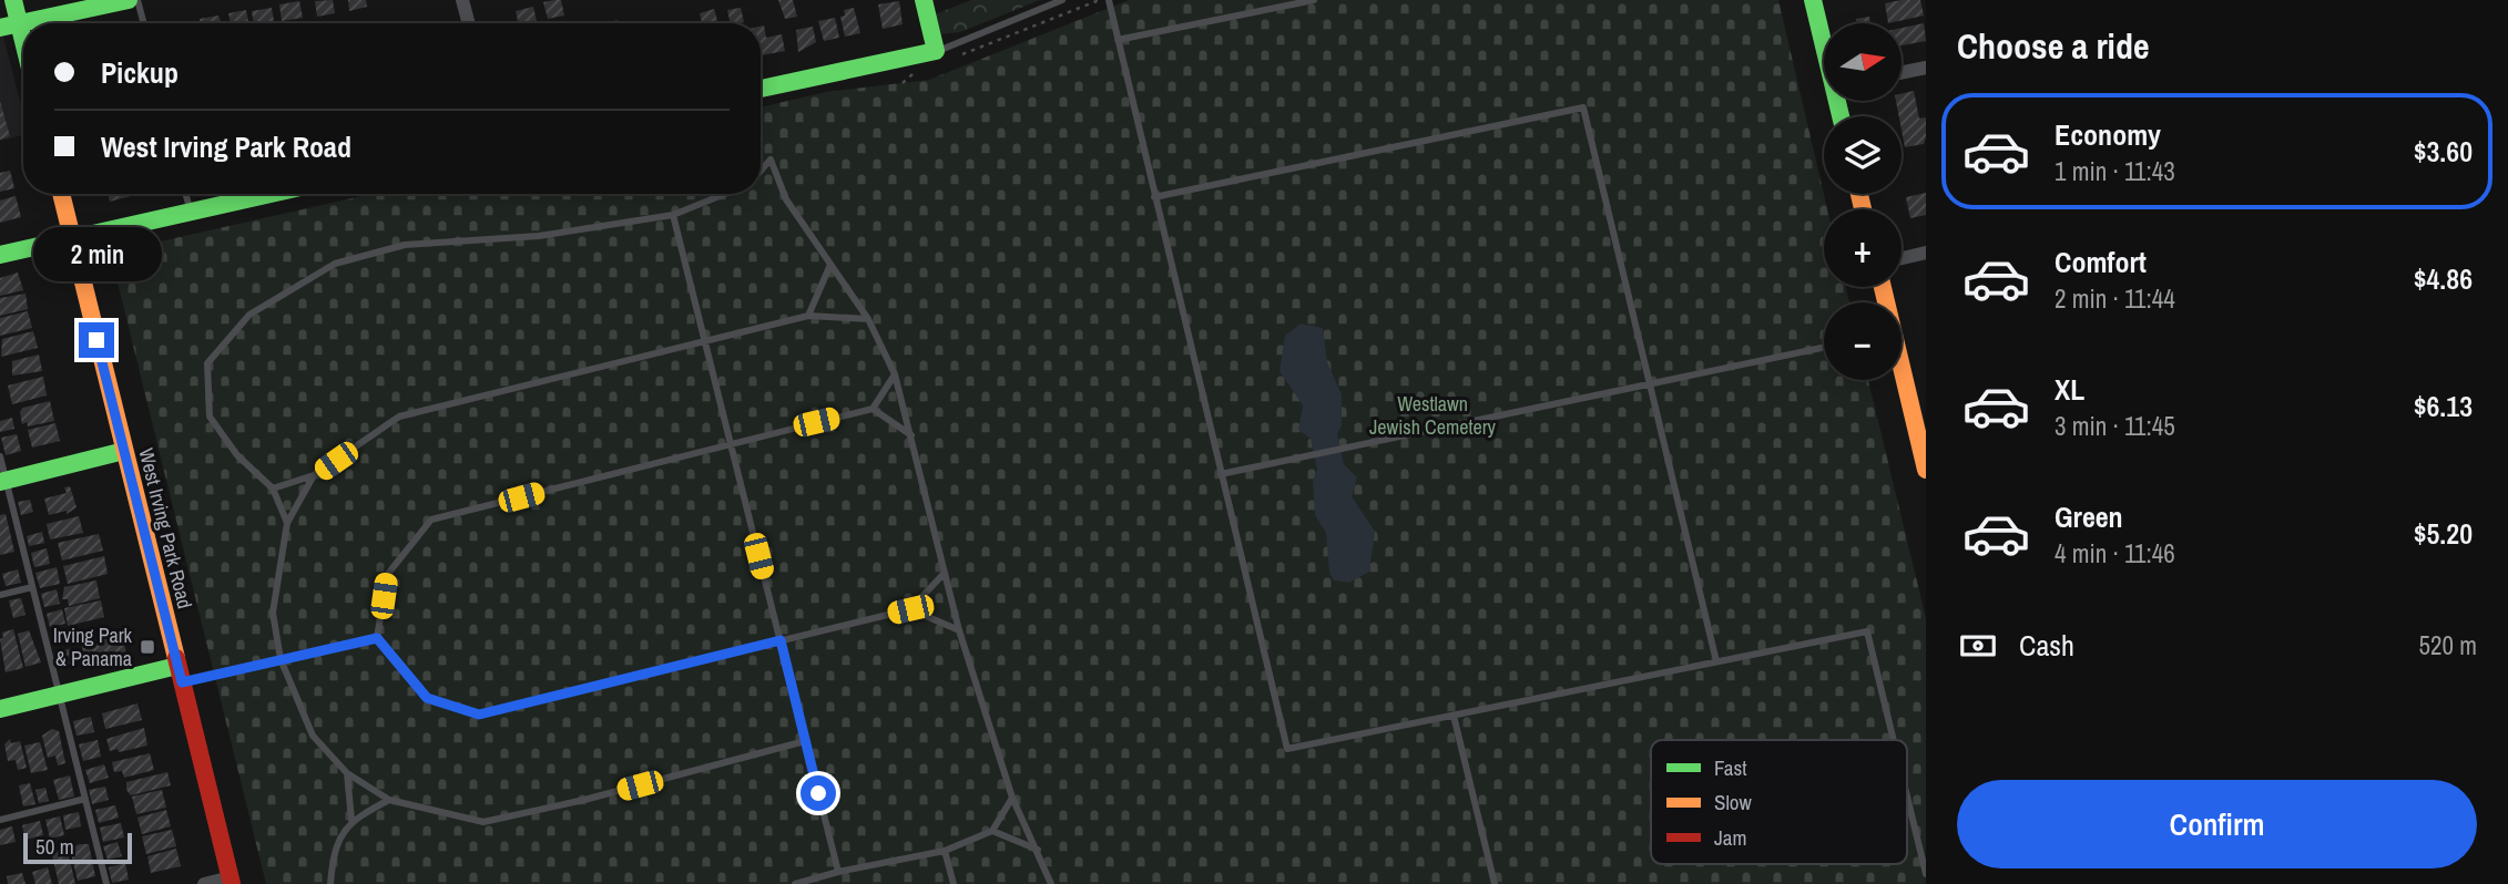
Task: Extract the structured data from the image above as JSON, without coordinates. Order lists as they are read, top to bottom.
{
  "streets": {
    "street": ["West Irving Park Road"]
  },
  "parks": ["Westlawn Jewish Cemetery"],
  "places": {
    "transit": ["Irving Park & Panama"]
  },
  "legend": ["Fast", "Slow", "Jam"],
  "scale_bar": "50 m",
  "north": "right",
  "page": {
    "heading": "Choose a ride",
    "map_buttons": ["+", "−"],
    "banner": ["Pickup", "West Irving Park Road"],
    "list": [
      {
        "name": "Economy",
        "note": "1 min · 11:43",
        "value": "$3.60"
      },
      {
        "name": "Comfort",
        "note": "2 min · 11:44",
        "value": "$4.86"
      },
      {
        "name": "XL",
        "note": "3 min · 11:45",
        "value": "$6.13"
      },
      {
        "name": "Green",
        "note": "4 min · 11:46",
        "value": "$5.20"
      }
    ],
    "bubble": "2 min",
    "pay": ["Cash", "520 m"],
    "buttons": "Confirm",
    "scale": "50 m"
  }
}
